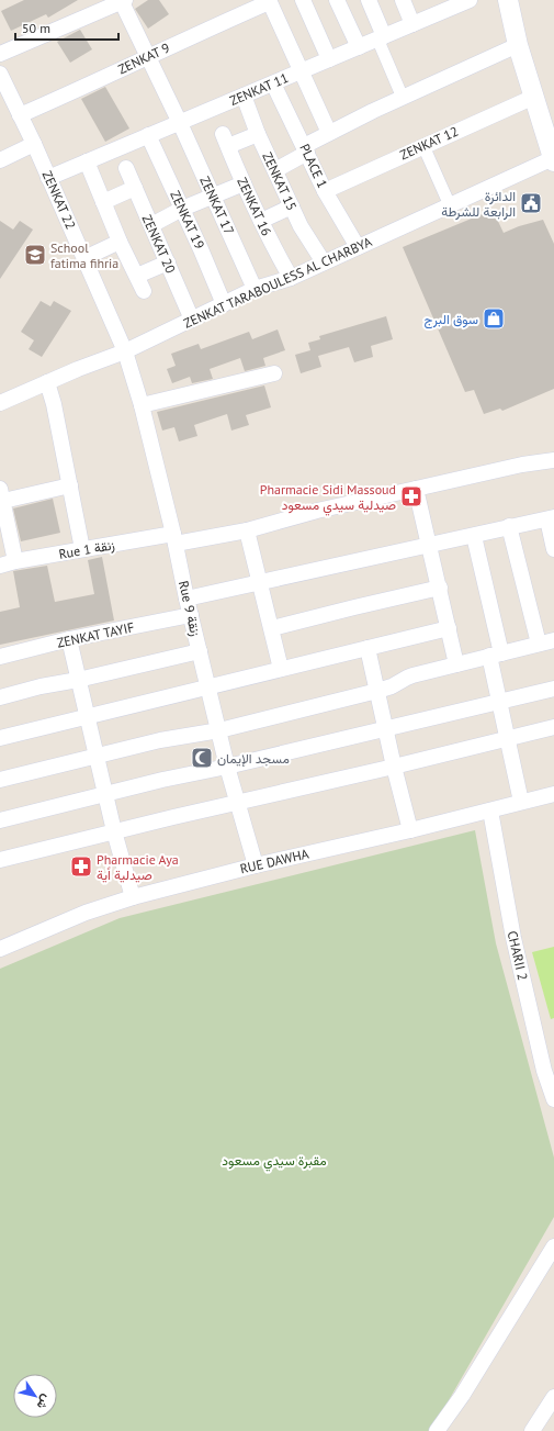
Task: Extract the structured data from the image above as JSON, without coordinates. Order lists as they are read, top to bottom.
{
  "streets": {
    "street": [
      "ZENKAT 9",
      "ZENKAT 11",
      "ZENKAT 12",
      "PLACE 1",
      "ZENKAT 15",
      "ZENKAT 22",
      "ZENKAT 17",
      "ZENKAT 16",
      "ZENKAT 19",
      "ZENKAT 20",
      "ZENKAT TARABOULESS AL CHARBYA",
      "Rue 1 زنقة",
      "Rue 9 زنقة",
      "ZENKAT TAYIF",
      "RUE DAWHA",
      "CHARII 2"
    ]
  },
  "crossings": [
    ["ZENKAT 9", "ZENKAT 11"],
    ["ZENKAT 9", "ZENKAT 22"],
    ["ZENKAT 9", "ZENKAT 17"],
    ["ZENKAT 11", "PLACE 1"],
    ["ZENKAT 11", "ZENKAT 15"],
    ["ZENKAT 11", "ZENKAT 22"],
    ["ZENKAT 11", "ZENKAT 17"],
    ["ZENKAT 11", "ZENKAT 19"],
    ["ZENKAT 12", "PLACE 1"],
    ["PLACE 1", "ZENKAT TARABOULESS AL CHARBYA"],
    ["ZENKAT 15", "ZENKAT 16"],
    ["ZENKAT 15", "ZENKAT TARABOULESS AL CHARBYA"],
    ["ZENKAT 22", "ZENKAT TARABOULESS AL CHARBYA"],
    ["ZENKAT 22", "Rue 9 زنقة"],
    ["ZENKAT 17", "ZENKAT TARABOULESS AL CHARBYA"],
    ["ZENKAT 16", "ZENKAT TARABOULESS AL CHARBYA"],
    ["ZENKAT 19", "ZENKAT TARABOULESS AL CHARBYA"],
    ["ZENKAT 20", "ZENKAT TARABOULESS AL CHARBYA"],
    ["ZENKAT TARABOULESS AL CHARBYA", "Rue 9 زنقة"],
    ["Rue 1 زنقة", "Rue 9 زنقة"],
    ["Rue 9 زنقة", "ZENKAT TAYIF"],
    ["Rue 9 زنقة", "RUE DAWHA"],
    ["RUE DAWHA", "CHARII 2"]
  ],
  "parks": ["مقبرة سيدي مسعود"],
  "places": {
    "public building": ["الدائرة الرابعة للشرطة"],
    "school or university": ["School fatima fihria"],
    "shop": ["سوق البرج"],
    "pharmacy": ["Pharmacie Sidi Massoud صيدلية سيدي مسعود", "Pharmacie Aya صيدلية اًية"],
    "mosque": ["مسجد الإيمان"]
  },
  "scale_bar": "50 m",
  "north": "bottom right"
}
